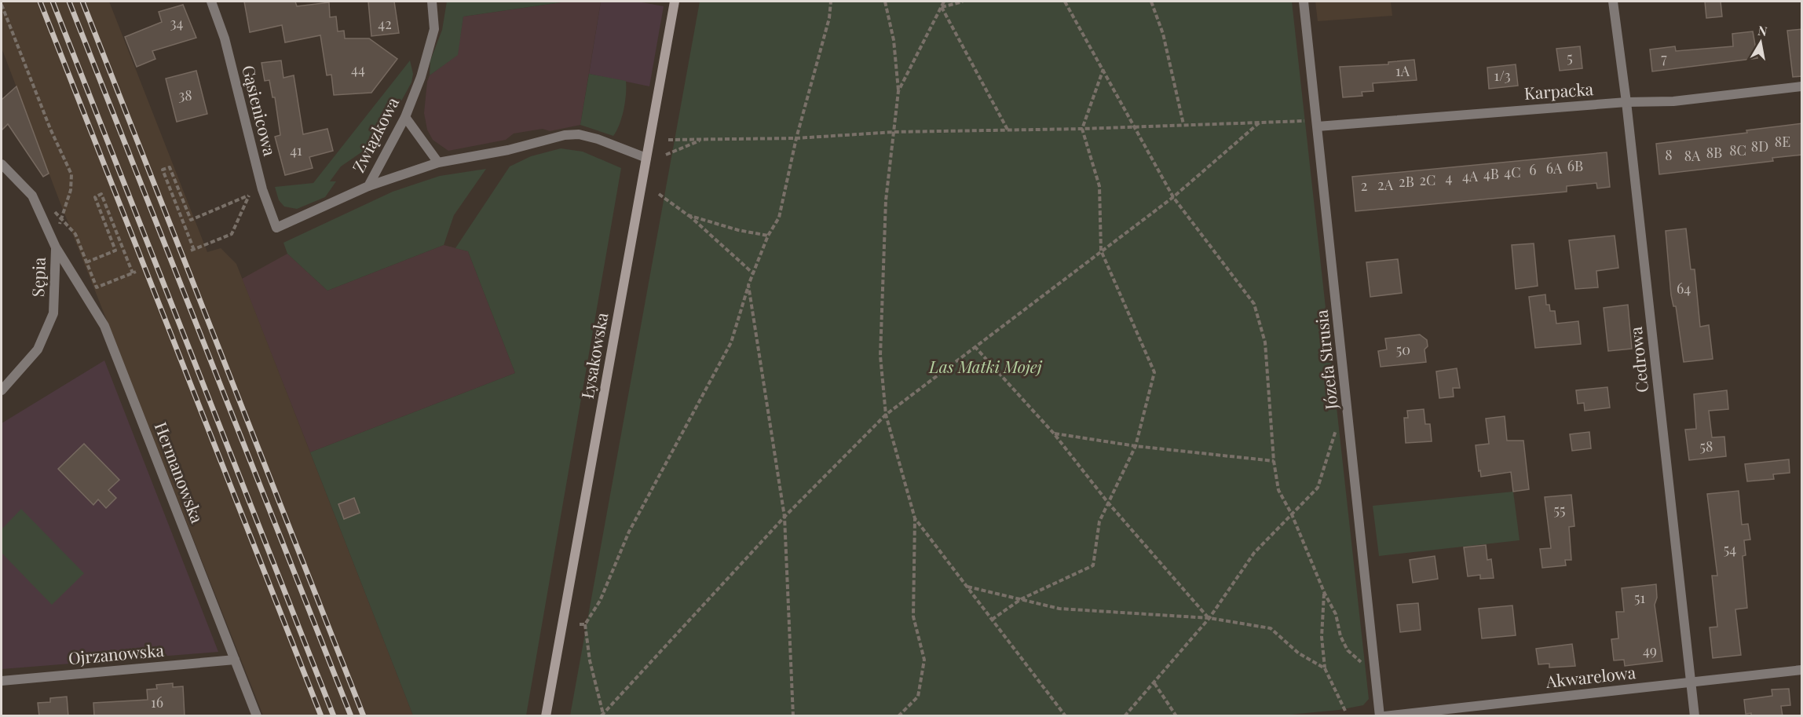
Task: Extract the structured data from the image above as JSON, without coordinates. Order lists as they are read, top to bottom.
{
  "streets": {
    "street": [
      "Karpacka",
      "Gąsienicowa",
      "Związkowa",
      "Sępia",
      "Łysakowska",
      "Józefa Strusia",
      "Cedrowa",
      "Hermanowska",
      "Ojrzanowska",
      "Akwarelowa"
    ]
  },
  "crossings": [
    ["Karpacka", "Józefa Strusia"],
    ["Karpacka", "Cedrowa"],
    ["Gąsienicowa", "Związkowa"],
    ["Sępia", "Hermanowska"],
    ["Cedrowa", "Akwarelowa"],
    ["Hermanowska", "Ojrzanowska"]
  ],
  "parks": ["Las Matki Mojej"],
  "house_numbers": [
    "34",
    "42",
    "5",
    "7",
    "44",
    "1A",
    "1/3",
    "38",
    "8E",
    "8D",
    "41",
    "8C",
    "8B",
    "8",
    "8A",
    "6B",
    "6A",
    "6",
    "4C",
    "4B",
    "4A",
    "4",
    "2C",
    "2B",
    "2A",
    "2",
    "64",
    "50",
    "58",
    "55",
    "54",
    "51",
    "49",
    "16"
  ],
  "north": "top"
}
